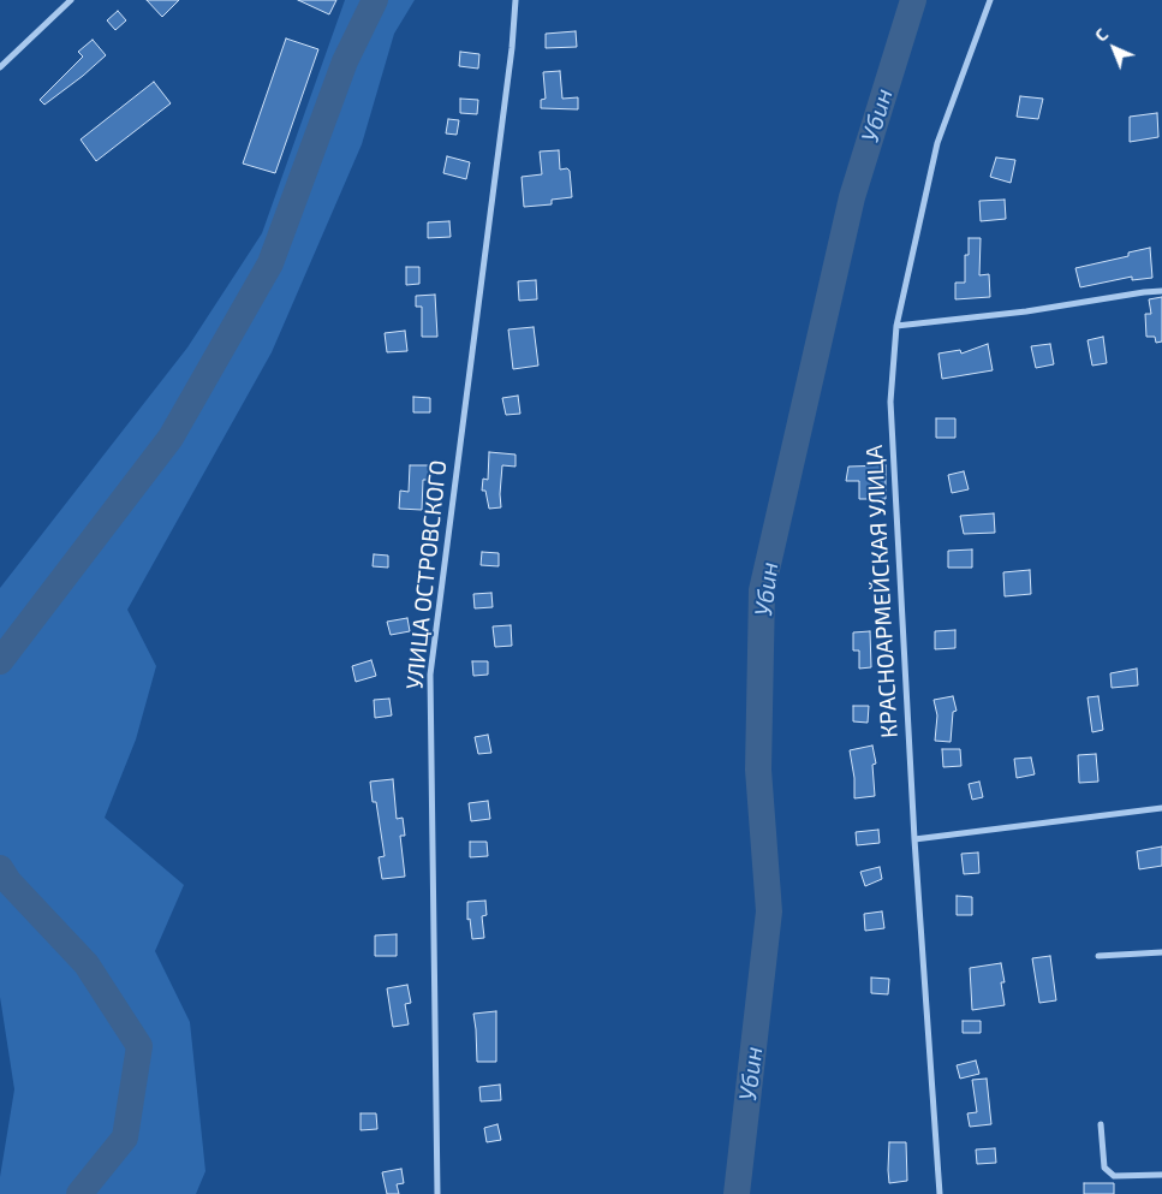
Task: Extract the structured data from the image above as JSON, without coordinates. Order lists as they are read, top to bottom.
{
  "streets": {
    "street": ["УЛИЦА ОСТРОВСКОГО", "КРАСНОАРМЕЙСКАЯ УЛИЦА"]
  },
  "water": ["Убин"],
  "north": "top left"
}
